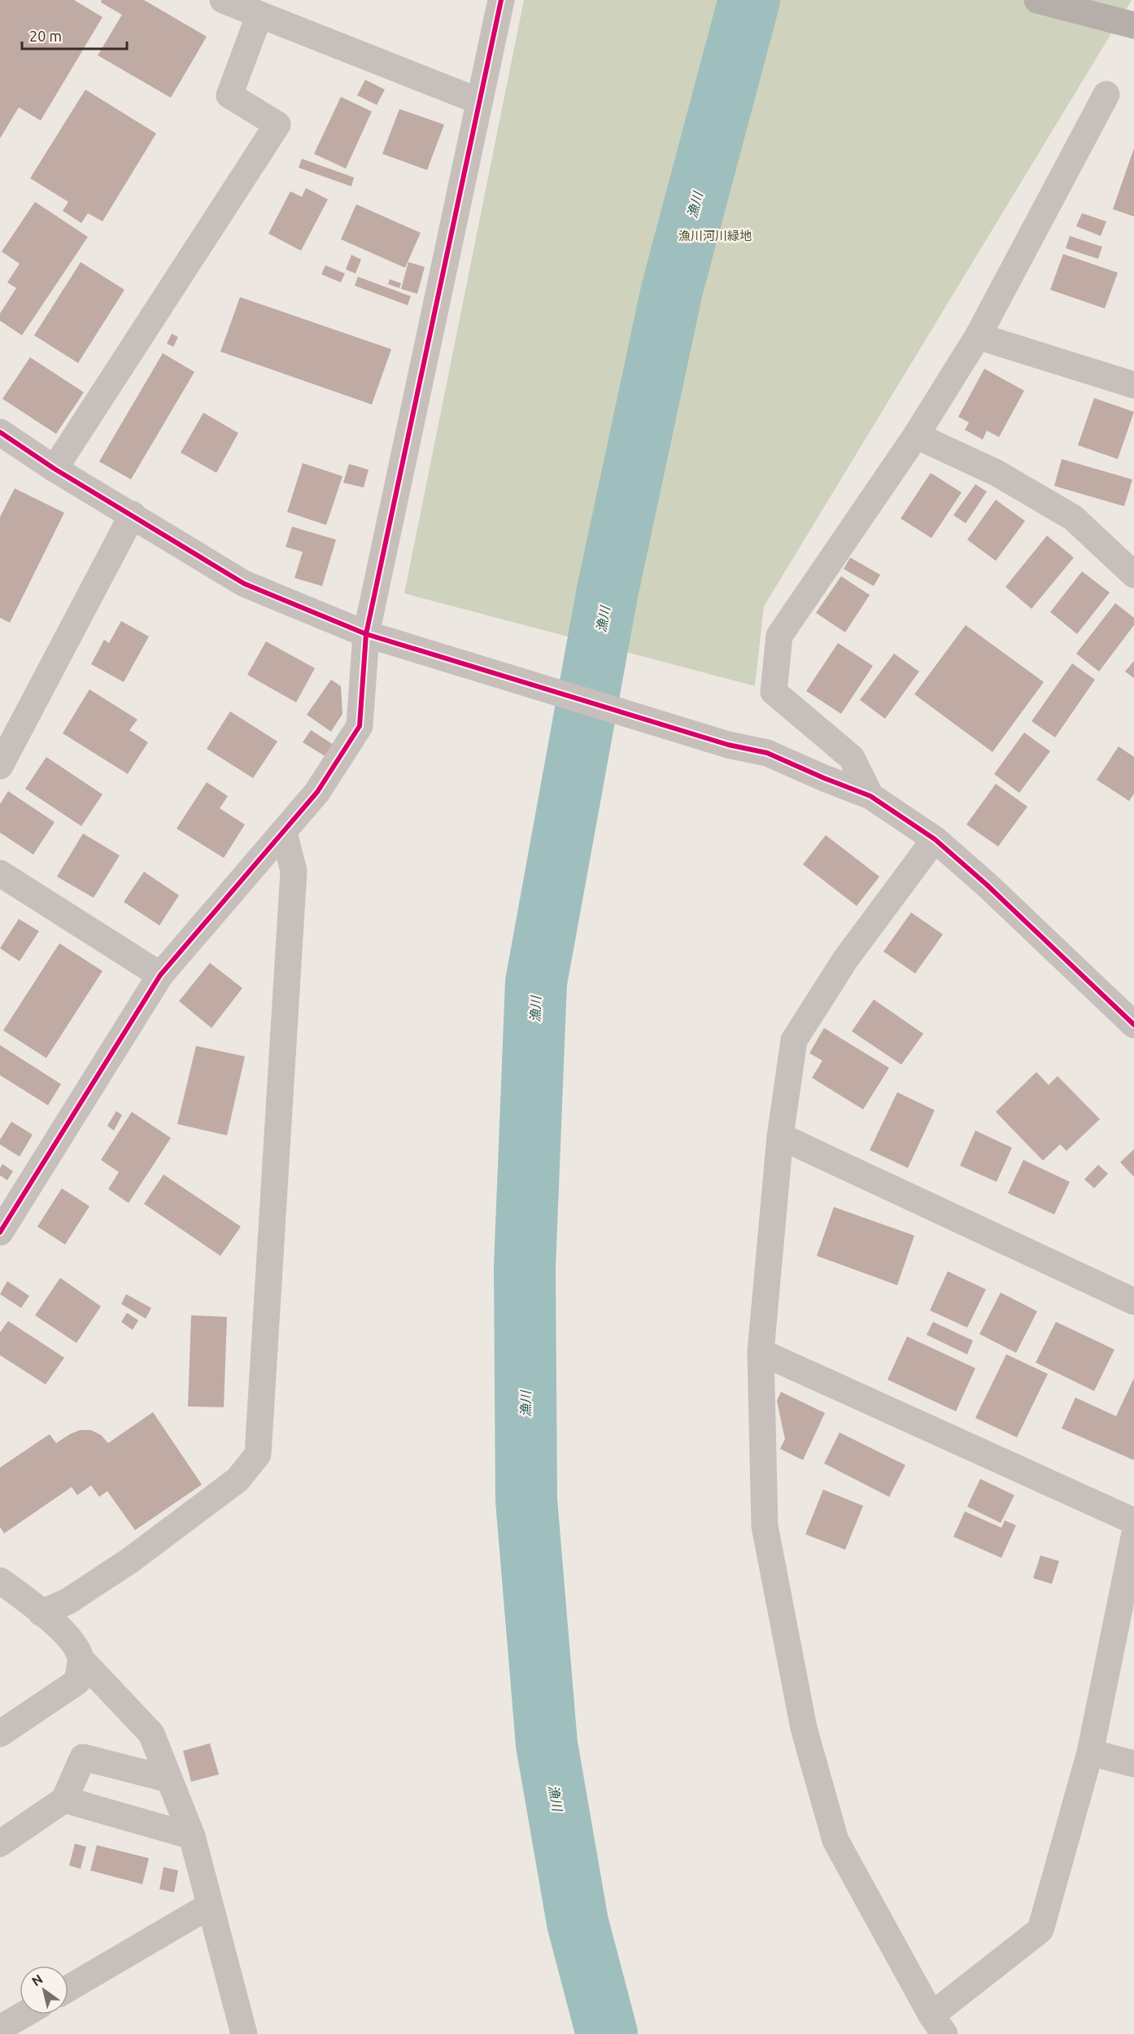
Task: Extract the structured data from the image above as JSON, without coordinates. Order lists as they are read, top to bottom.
{
  "water": ["漁川"],
  "parks": ["漁川河川緑地"],
  "scale_bar": "20 m",
  "north": "top left"
}
